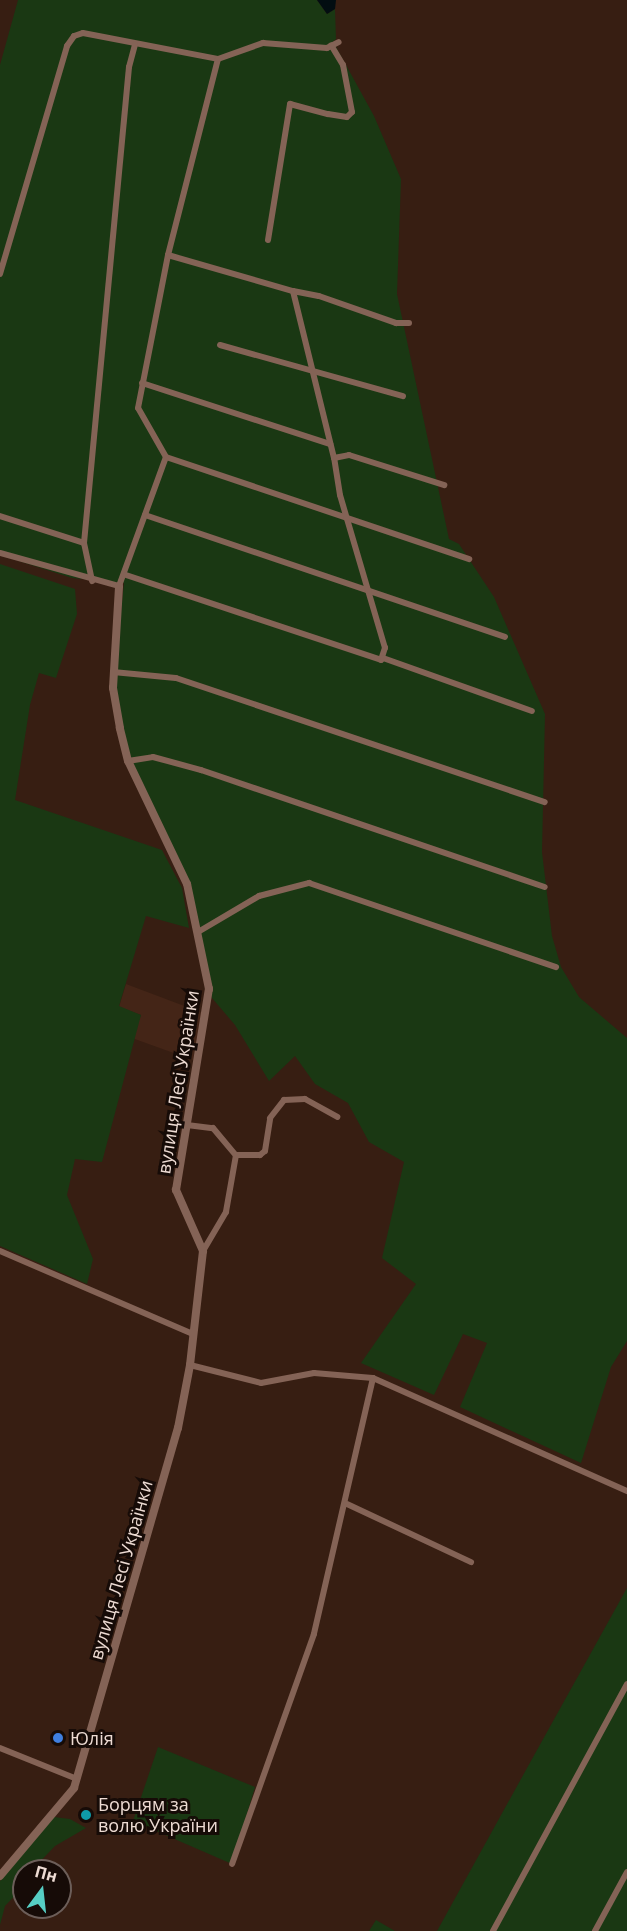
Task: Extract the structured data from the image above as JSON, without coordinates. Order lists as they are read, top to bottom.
{
  "streets": {
    "street": ["вулиця Лесі Українки"]
  },
  "places": ["Юлія", "Борцям за волю України"],
  "north": "top"
}
